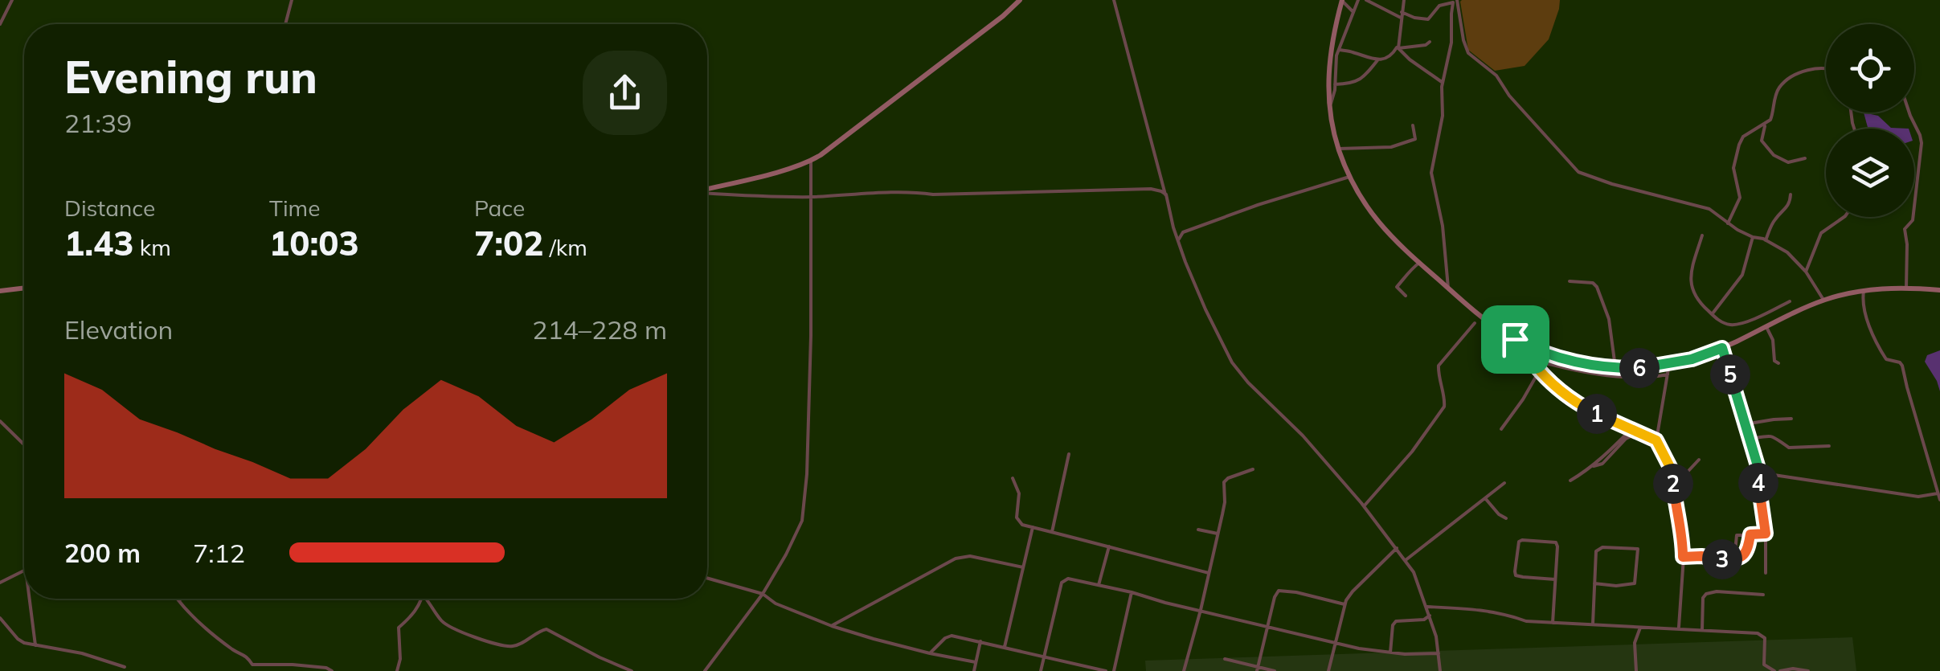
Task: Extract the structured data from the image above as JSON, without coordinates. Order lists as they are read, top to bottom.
{
  "page": {
    "heading": ["Evening run", "21:39"],
    "stats": [
      ["Distance", "1.43 km"],
      ["Time", "10:03"],
      ["Pace", "7:02 /km"]
    ],
    "chart": ["Elevation", "214–228 m"],
    "pins": [
      "6",
      "5",
      "1",
      "4",
      "2",
      "3"
    ],
    "list": [
      {
        "name": "200 m",
        "note": "7:12"
      }
    ]
  }
}
